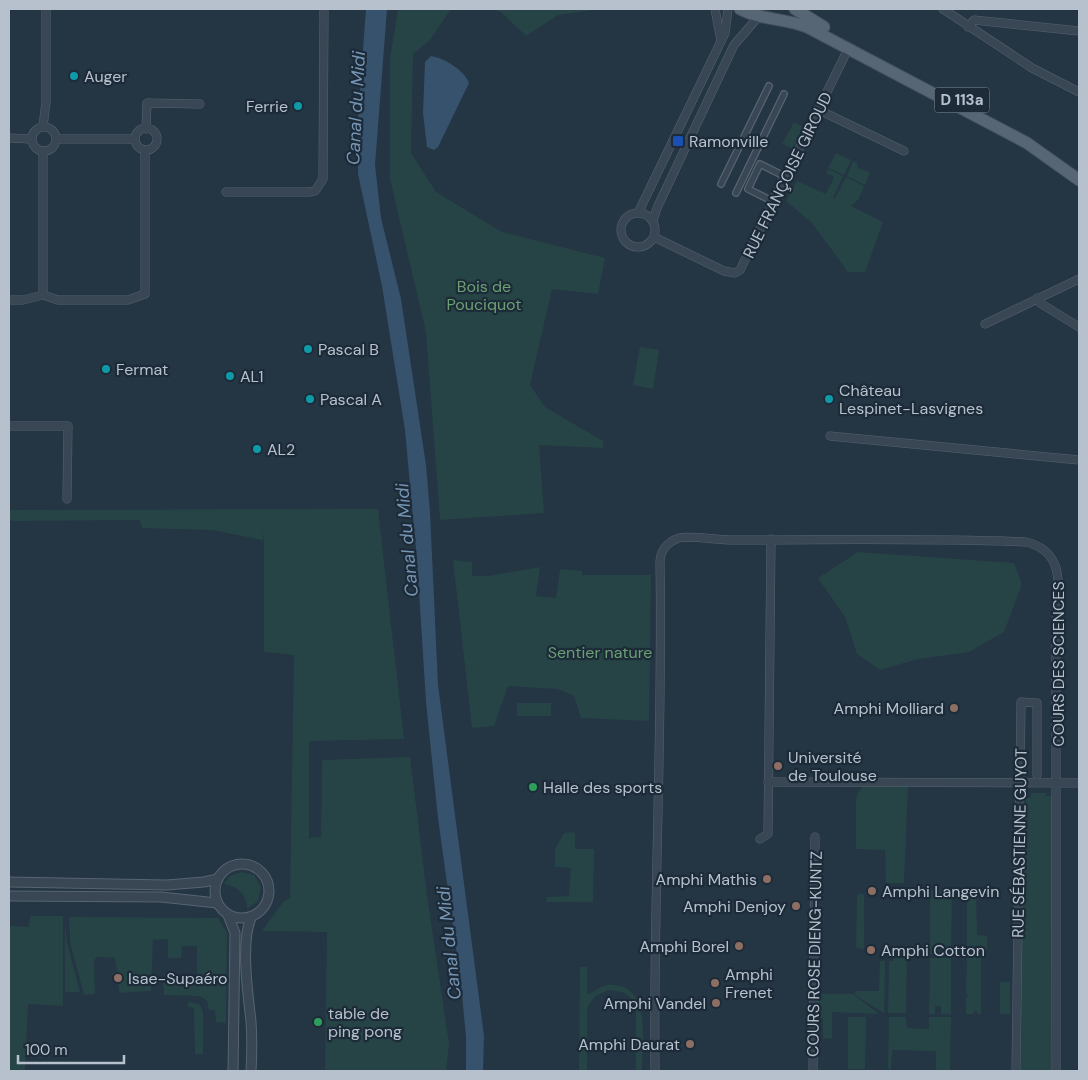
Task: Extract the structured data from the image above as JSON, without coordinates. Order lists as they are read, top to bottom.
{
  "streets": {
    "main road": ["D 113a"],
    "street": [
      "RUE FRANÇOISE GIROUD",
      "COURS DES SCIENCES",
      "RUE SÉBASTIENNE GUYOT",
      "COURS ROSE DIENG-KUNTZ"
    ]
  },
  "crossings": [
    ["D 113a", "RUE FRANÇOISE GIROUD"]
  ],
  "water": ["Canal du Midi"],
  "parks": ["Bois de Pouciquot", "Sentier nature"],
  "places": {
    "other": [
      "Auger",
      "Ferrie",
      "Pascal B",
      "Fermat",
      "AL1",
      "Pascal A",
      "Château Lespinet-Lasvignes",
      "AL2",
      "Amphi Molliard",
      "Université de Toulouse",
      "Halle des sports",
      "Amphi Mathis",
      "Amphi Langevin",
      "Amphi Denjoy",
      "Amphi Borel",
      "Amphi Cotton",
      "Isae-Supaéro",
      "Amphi Frenet",
      "Amphi Vandel",
      "table de ping pong",
      "Amphi Daurat"
    ],
    "transit": ["Ramonville"]
  },
  "scale_bar": "100 m"
}
